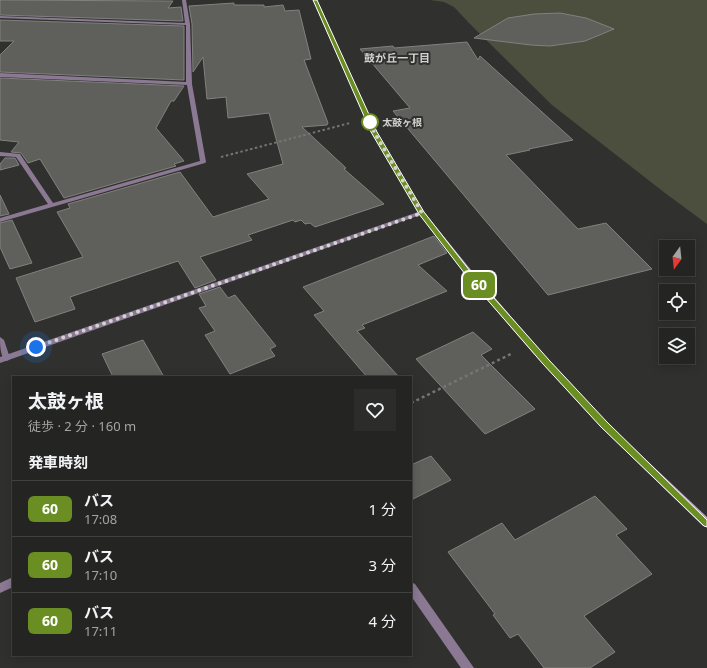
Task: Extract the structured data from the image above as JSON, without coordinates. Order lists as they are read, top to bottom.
{
  "districts": ["鼓が丘一丁目"],
  "places": ["太鼓ヶ根"],
  "lines": ["bus line 60"],
  "north": "bottom",
  "page": {
    "on_map": "60",
    "heading": [
      ["太鼓ヶ根", "徒歩 · 2 分 · 160 m"],
      "発車時刻"
    ],
    "list": [
      {
        "mark": "60",
        "name": "バス",
        "note": "17:08",
        "value": "1 分"
      },
      {
        "mark": "60",
        "name": "バス",
        "note": "17:10",
        "value": "3 分"
      },
      {
        "mark": "60",
        "name": "バス",
        "note": "17:11",
        "value": "4 分"
      }
    ]
  }
}
